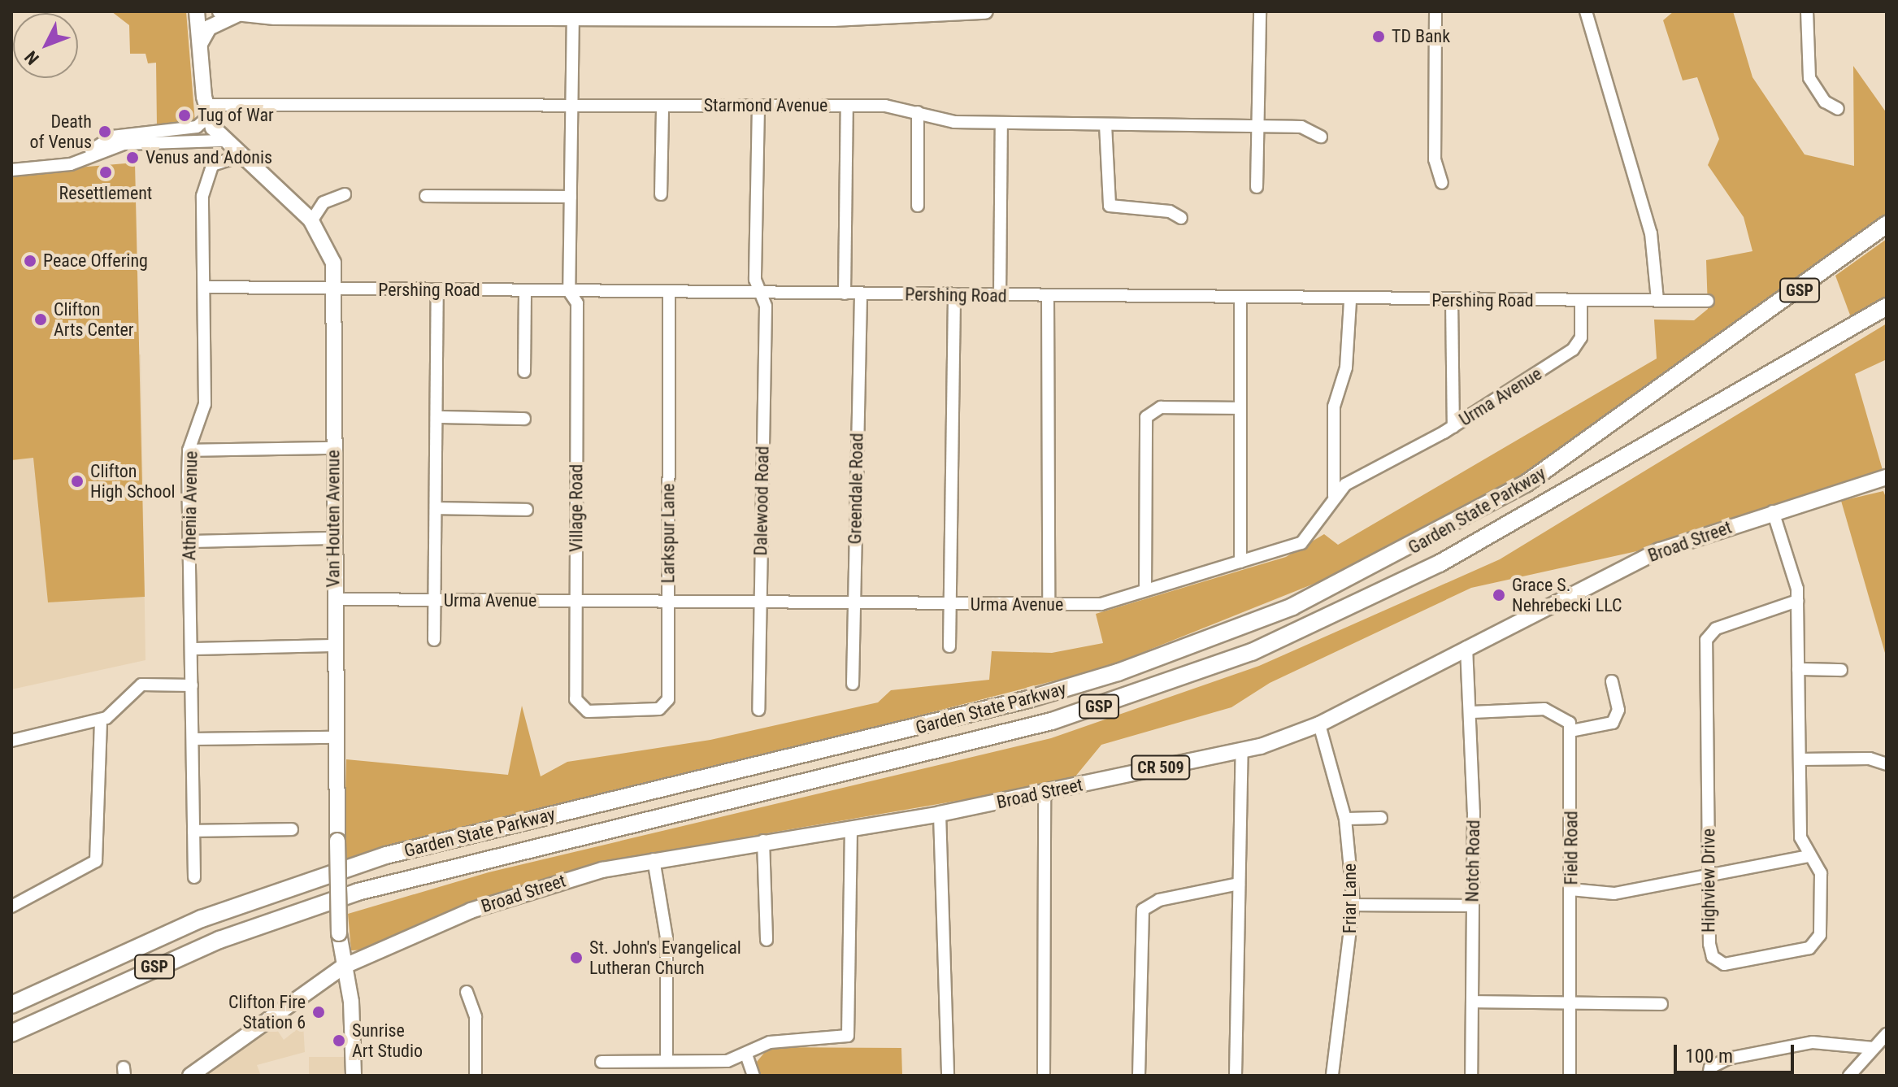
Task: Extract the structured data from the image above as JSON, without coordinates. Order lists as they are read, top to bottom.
{
  "streets": {
    "highway": ["GSP", "Garden State Parkway"],
    "main road": ["Van Houten Avenue", "Broad Street", "CR 509"],
    "street": [
      "Starmond Avenue",
      "Pershing Road",
      "Urma Avenue",
      "Greendale Road",
      "Dalewood Road",
      "Athenia Avenue",
      "Village Road",
      "Larkspur Lane",
      "Field Road",
      "Notch Road",
      "Highview Drive",
      "Friar Lane"
    ]
  },
  "crossings": [
    ["Starmond Avenue", "Dalewood Road"],
    ["Starmond Avenue", "Village Road"],
    ["Starmond Avenue", "Van Houten Avenue"],
    ["Pershing Road", "Urma Avenue"],
    ["Pershing Road", "Greendale Road"],
    ["Pershing Road", "Dalewood Road"],
    ["Pershing Road", "Athenia Avenue"],
    ["Pershing Road", "Village Road"],
    ["Pershing Road", "Van Houten Avenue"],
    ["Pershing Road", "Larkspur Lane"],
    ["Urma Avenue", "Greendale Road"],
    ["Urma Avenue", "Dalewood Road"],
    ["Urma Avenue", "Village Road"],
    ["Urma Avenue", "Van Houten Avenue"],
    ["Urma Avenue", "Larkspur Lane"],
    ["Athenia Avenue", "Van Houten Avenue"],
    ["Village Road", "Larkspur Lane"],
    ["Van Houten Avenue", "Broad Street"],
    ["Broad Street", "Notch Road"],
    ["Broad Street", "Highview Drive"],
    ["Broad Street", "Friar Lane"]
  ],
  "places": [
    "TD Bank",
    "Tug of War",
    "Death of Venus",
    "Venus and Adonis",
    "Resettlement",
    "Peace Offering",
    "Clifton Arts Center",
    "Clifton High School",
    "Grace S. Nehrebecki LLC",
    "St. John's Evangelical Lutheran Church",
    "Clifton Fire Station 6",
    "Sunrise Art Studio"
  ],
  "scale_bar": "100 m",
  "north": "bottom left"
}
